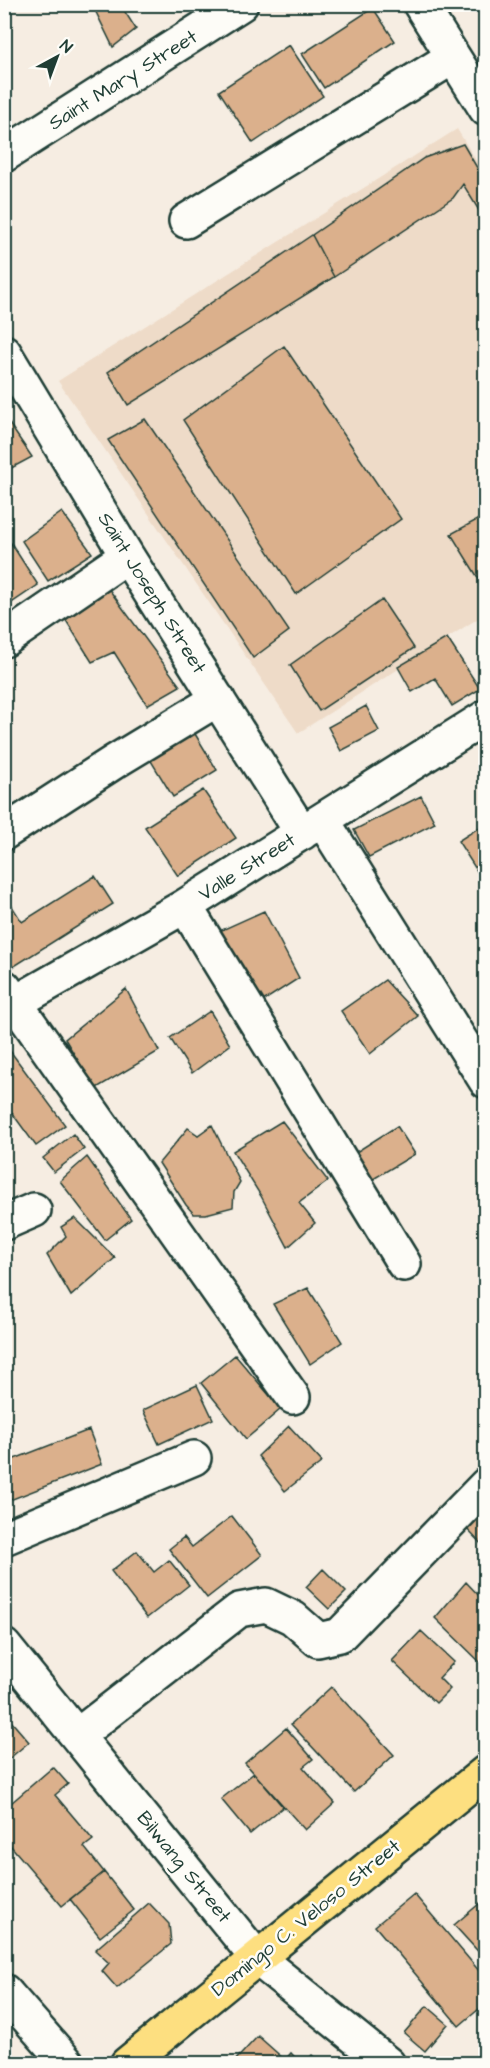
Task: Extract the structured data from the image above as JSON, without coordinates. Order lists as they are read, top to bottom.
{
  "streets": {
    "main road": ["Domingo C. Veloso Street"],
    "street": [
      "Saint Mary Street",
      "Saint Joseph Street",
      "Valle Street",
      "Bilwang Street"
    ]
  },
  "crossings": [
    ["Saint Joseph Street", "Valle Street"],
    ["Bilwang Street", "Domingo C. Veloso Street"]
  ],
  "north": "top right"
}
